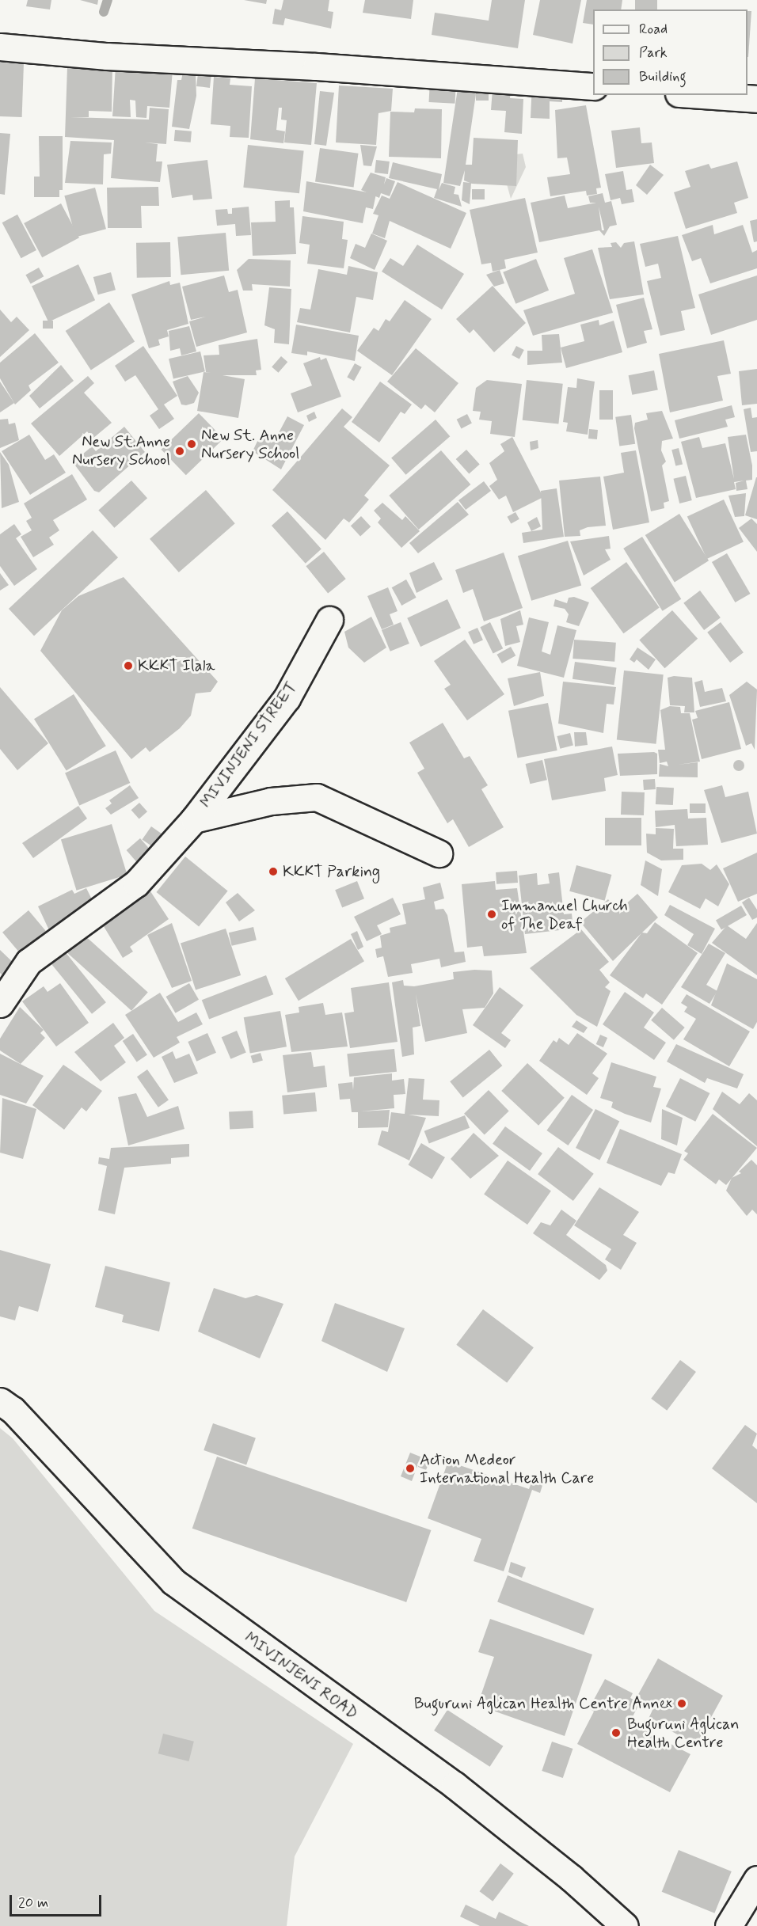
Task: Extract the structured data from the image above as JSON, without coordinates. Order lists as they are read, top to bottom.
{
  "streets": {
    "street": ["MIVINJENI STREET", "MIVINJENI ROAD"]
  },
  "places": [
    "New St. Anne Nursery School",
    "New St.Anne Nursery School",
    "KKKT Ilala",
    "KKKT Parking",
    "Immanuel Church of The Deaf",
    "Action Medeor International Health Care",
    "Buguruni Aglican Health Centre Annex",
    "Buguruni Aglican Health Centre"
  ],
  "legend": ["Road", "Park", "Building"],
  "scale_bar": "20 m"
}
